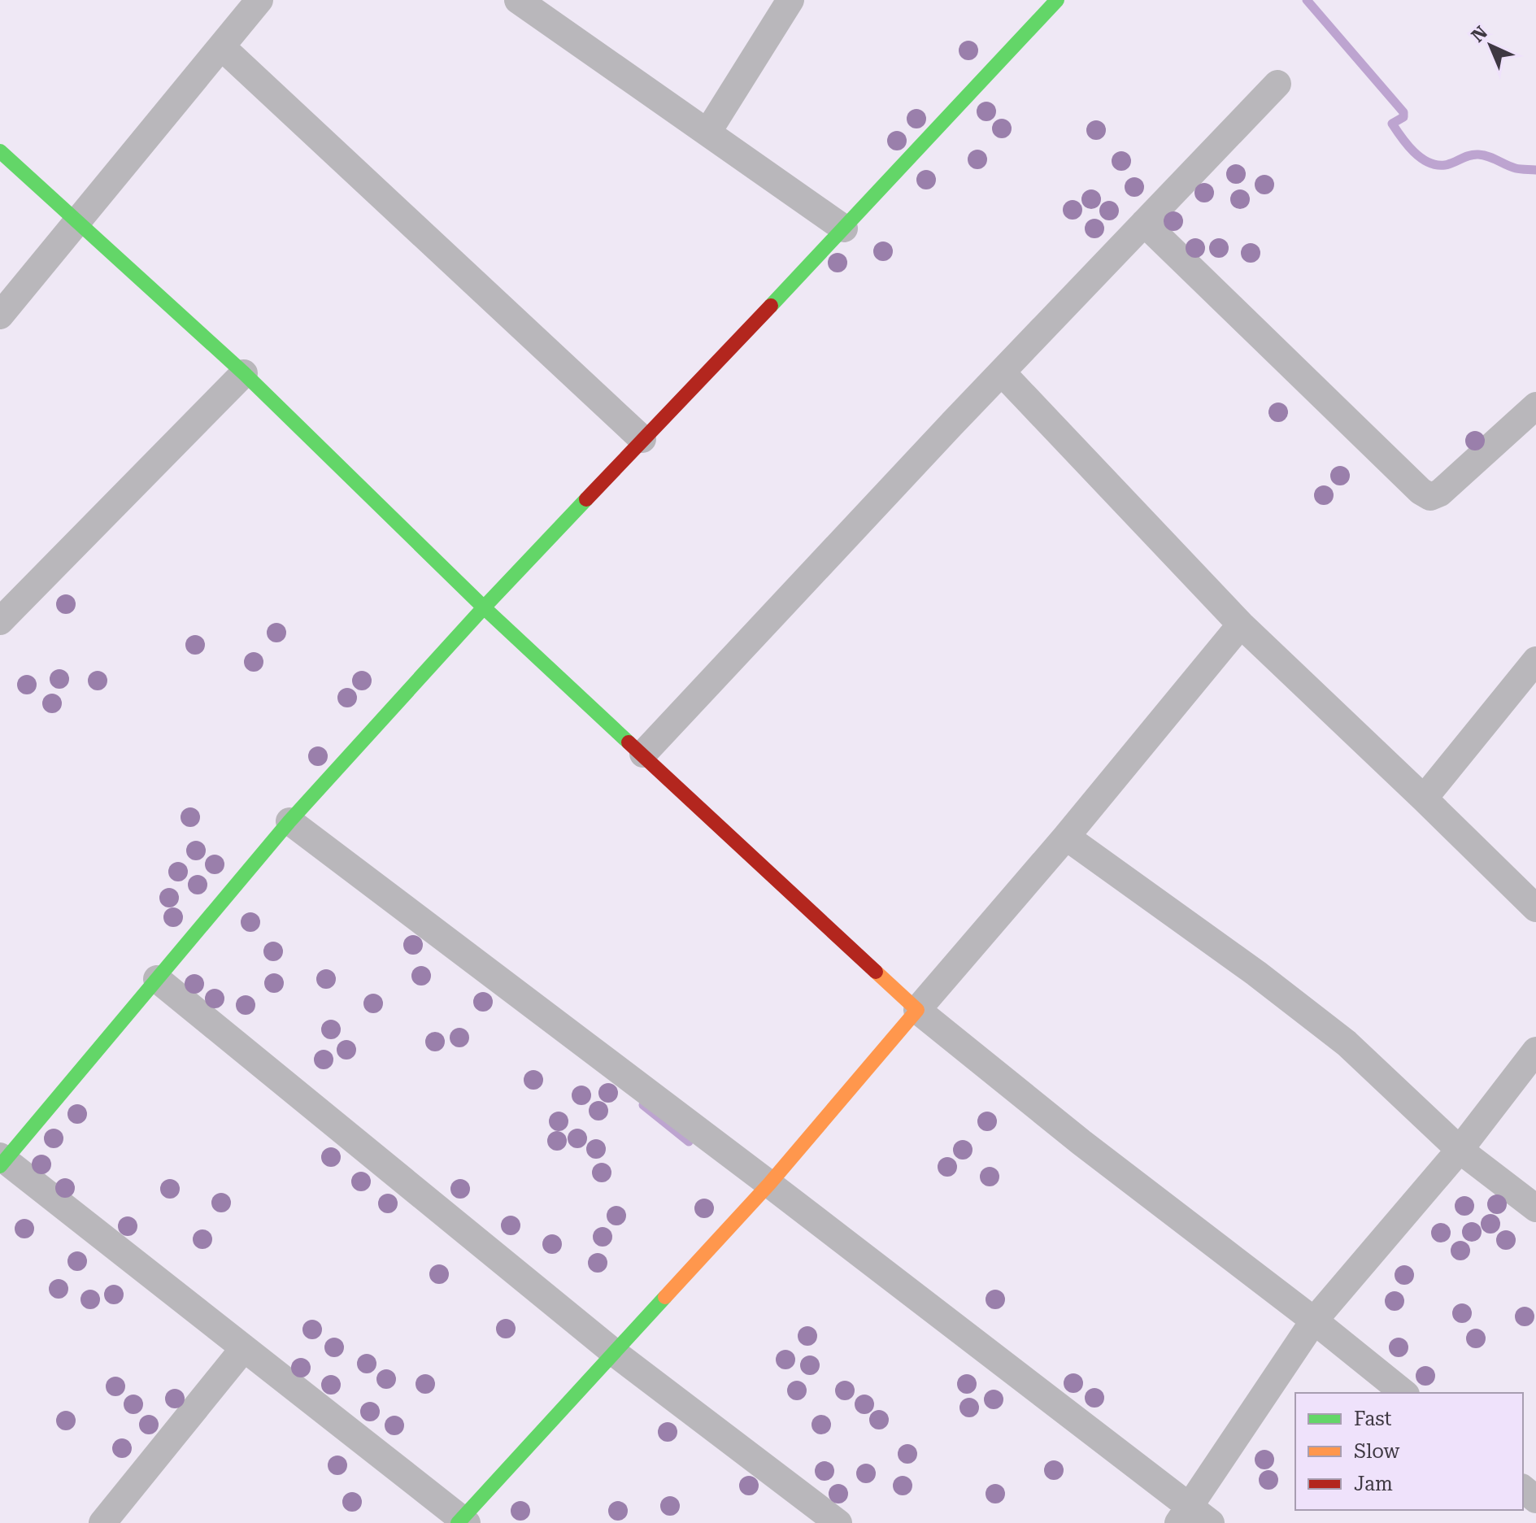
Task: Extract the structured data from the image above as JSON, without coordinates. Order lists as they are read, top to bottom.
{
  "legend": ["Fast", "Slow", "Jam"],
  "north": "top left"
}
